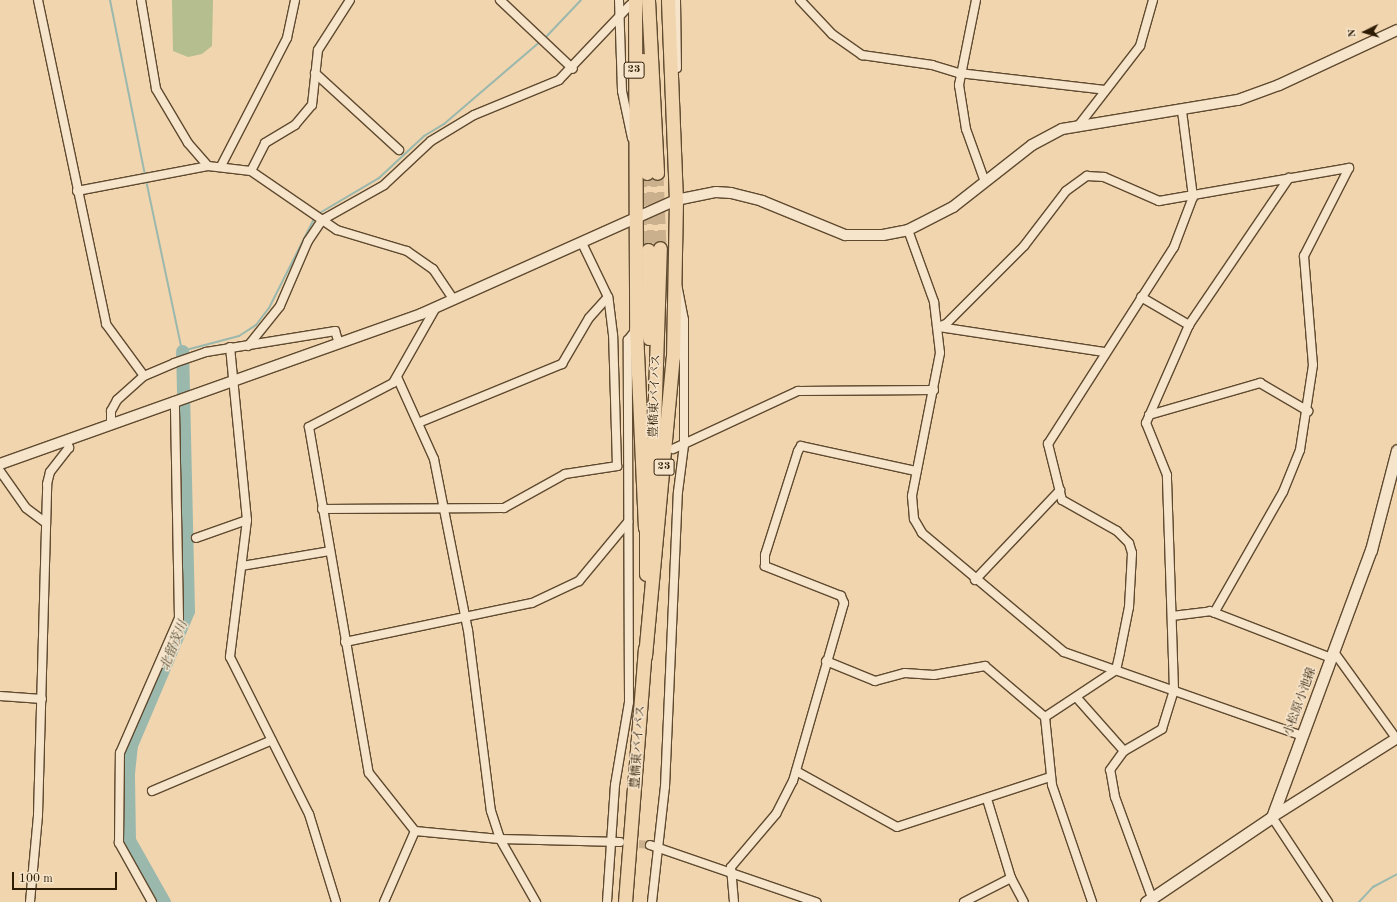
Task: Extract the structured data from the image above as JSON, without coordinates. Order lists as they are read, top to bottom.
{
  "streets": {
    "highway": ["23", "豊橋東バイパス"],
    "main road": ["小松原小池線"]
  },
  "crossings": [
    ["23", "豊橋東バイパス"]
  ],
  "water": ["北留茂川"],
  "scale_bar": "100 m",
  "north": "left"
}
